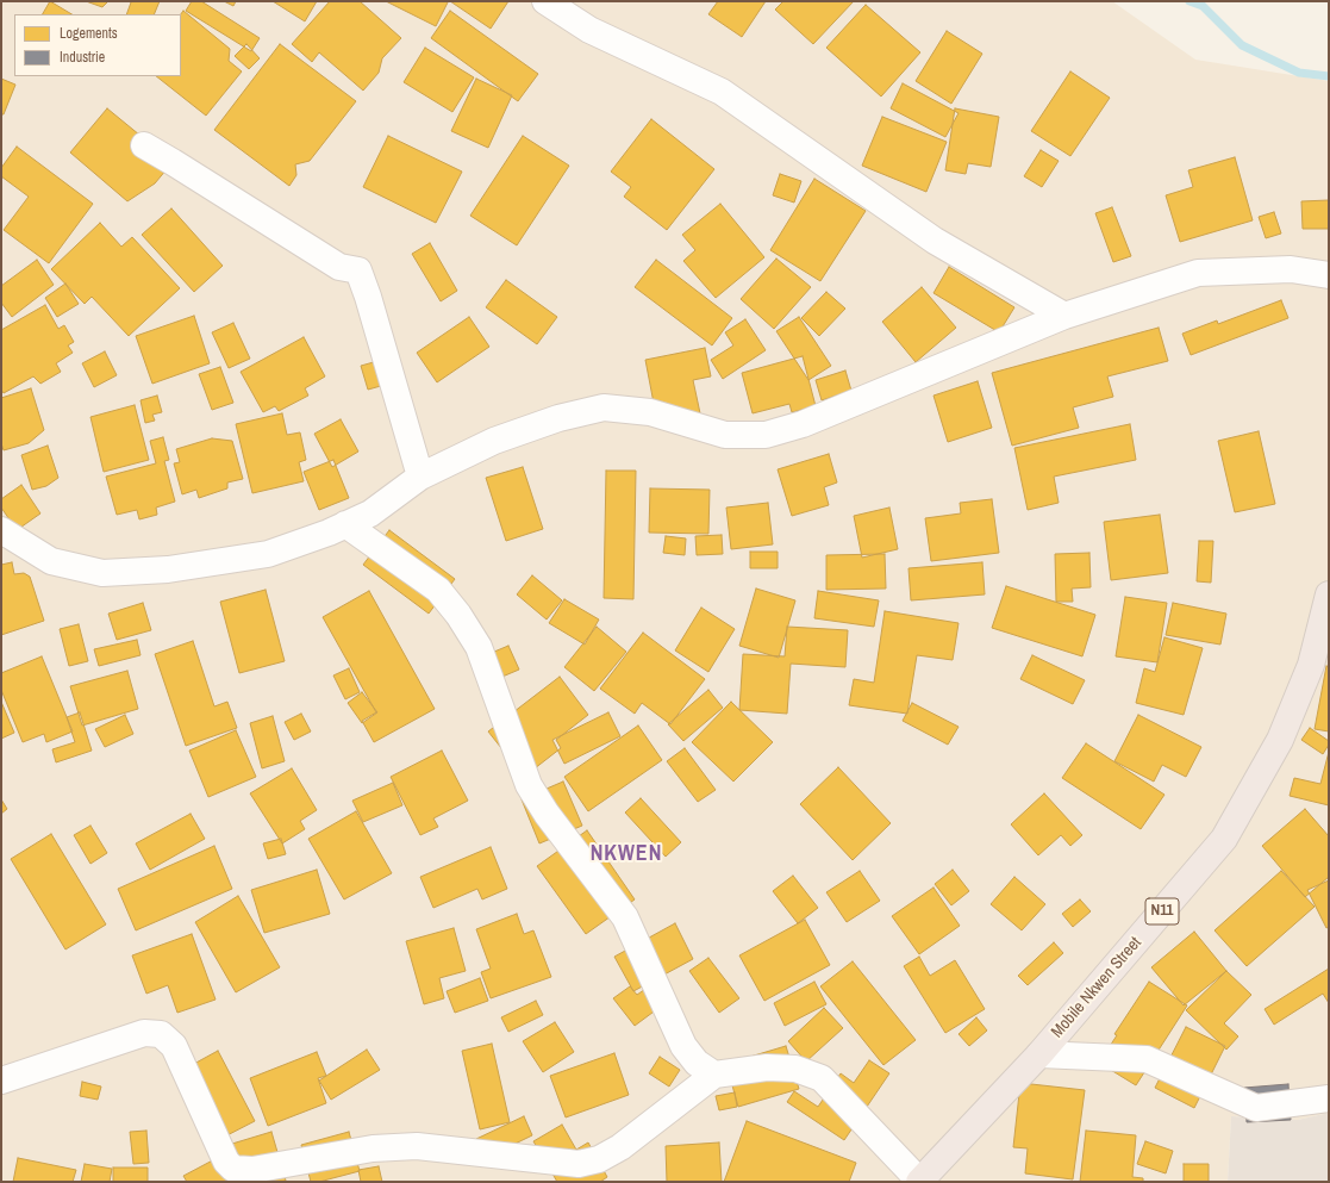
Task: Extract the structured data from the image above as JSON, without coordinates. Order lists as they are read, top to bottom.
{
  "streets": {
    "highway": ["N11", "Mobile Nkwen Street"]
  },
  "districts": ["NKWEN"],
  "legend": ["Logements", "Industrie"]
}
